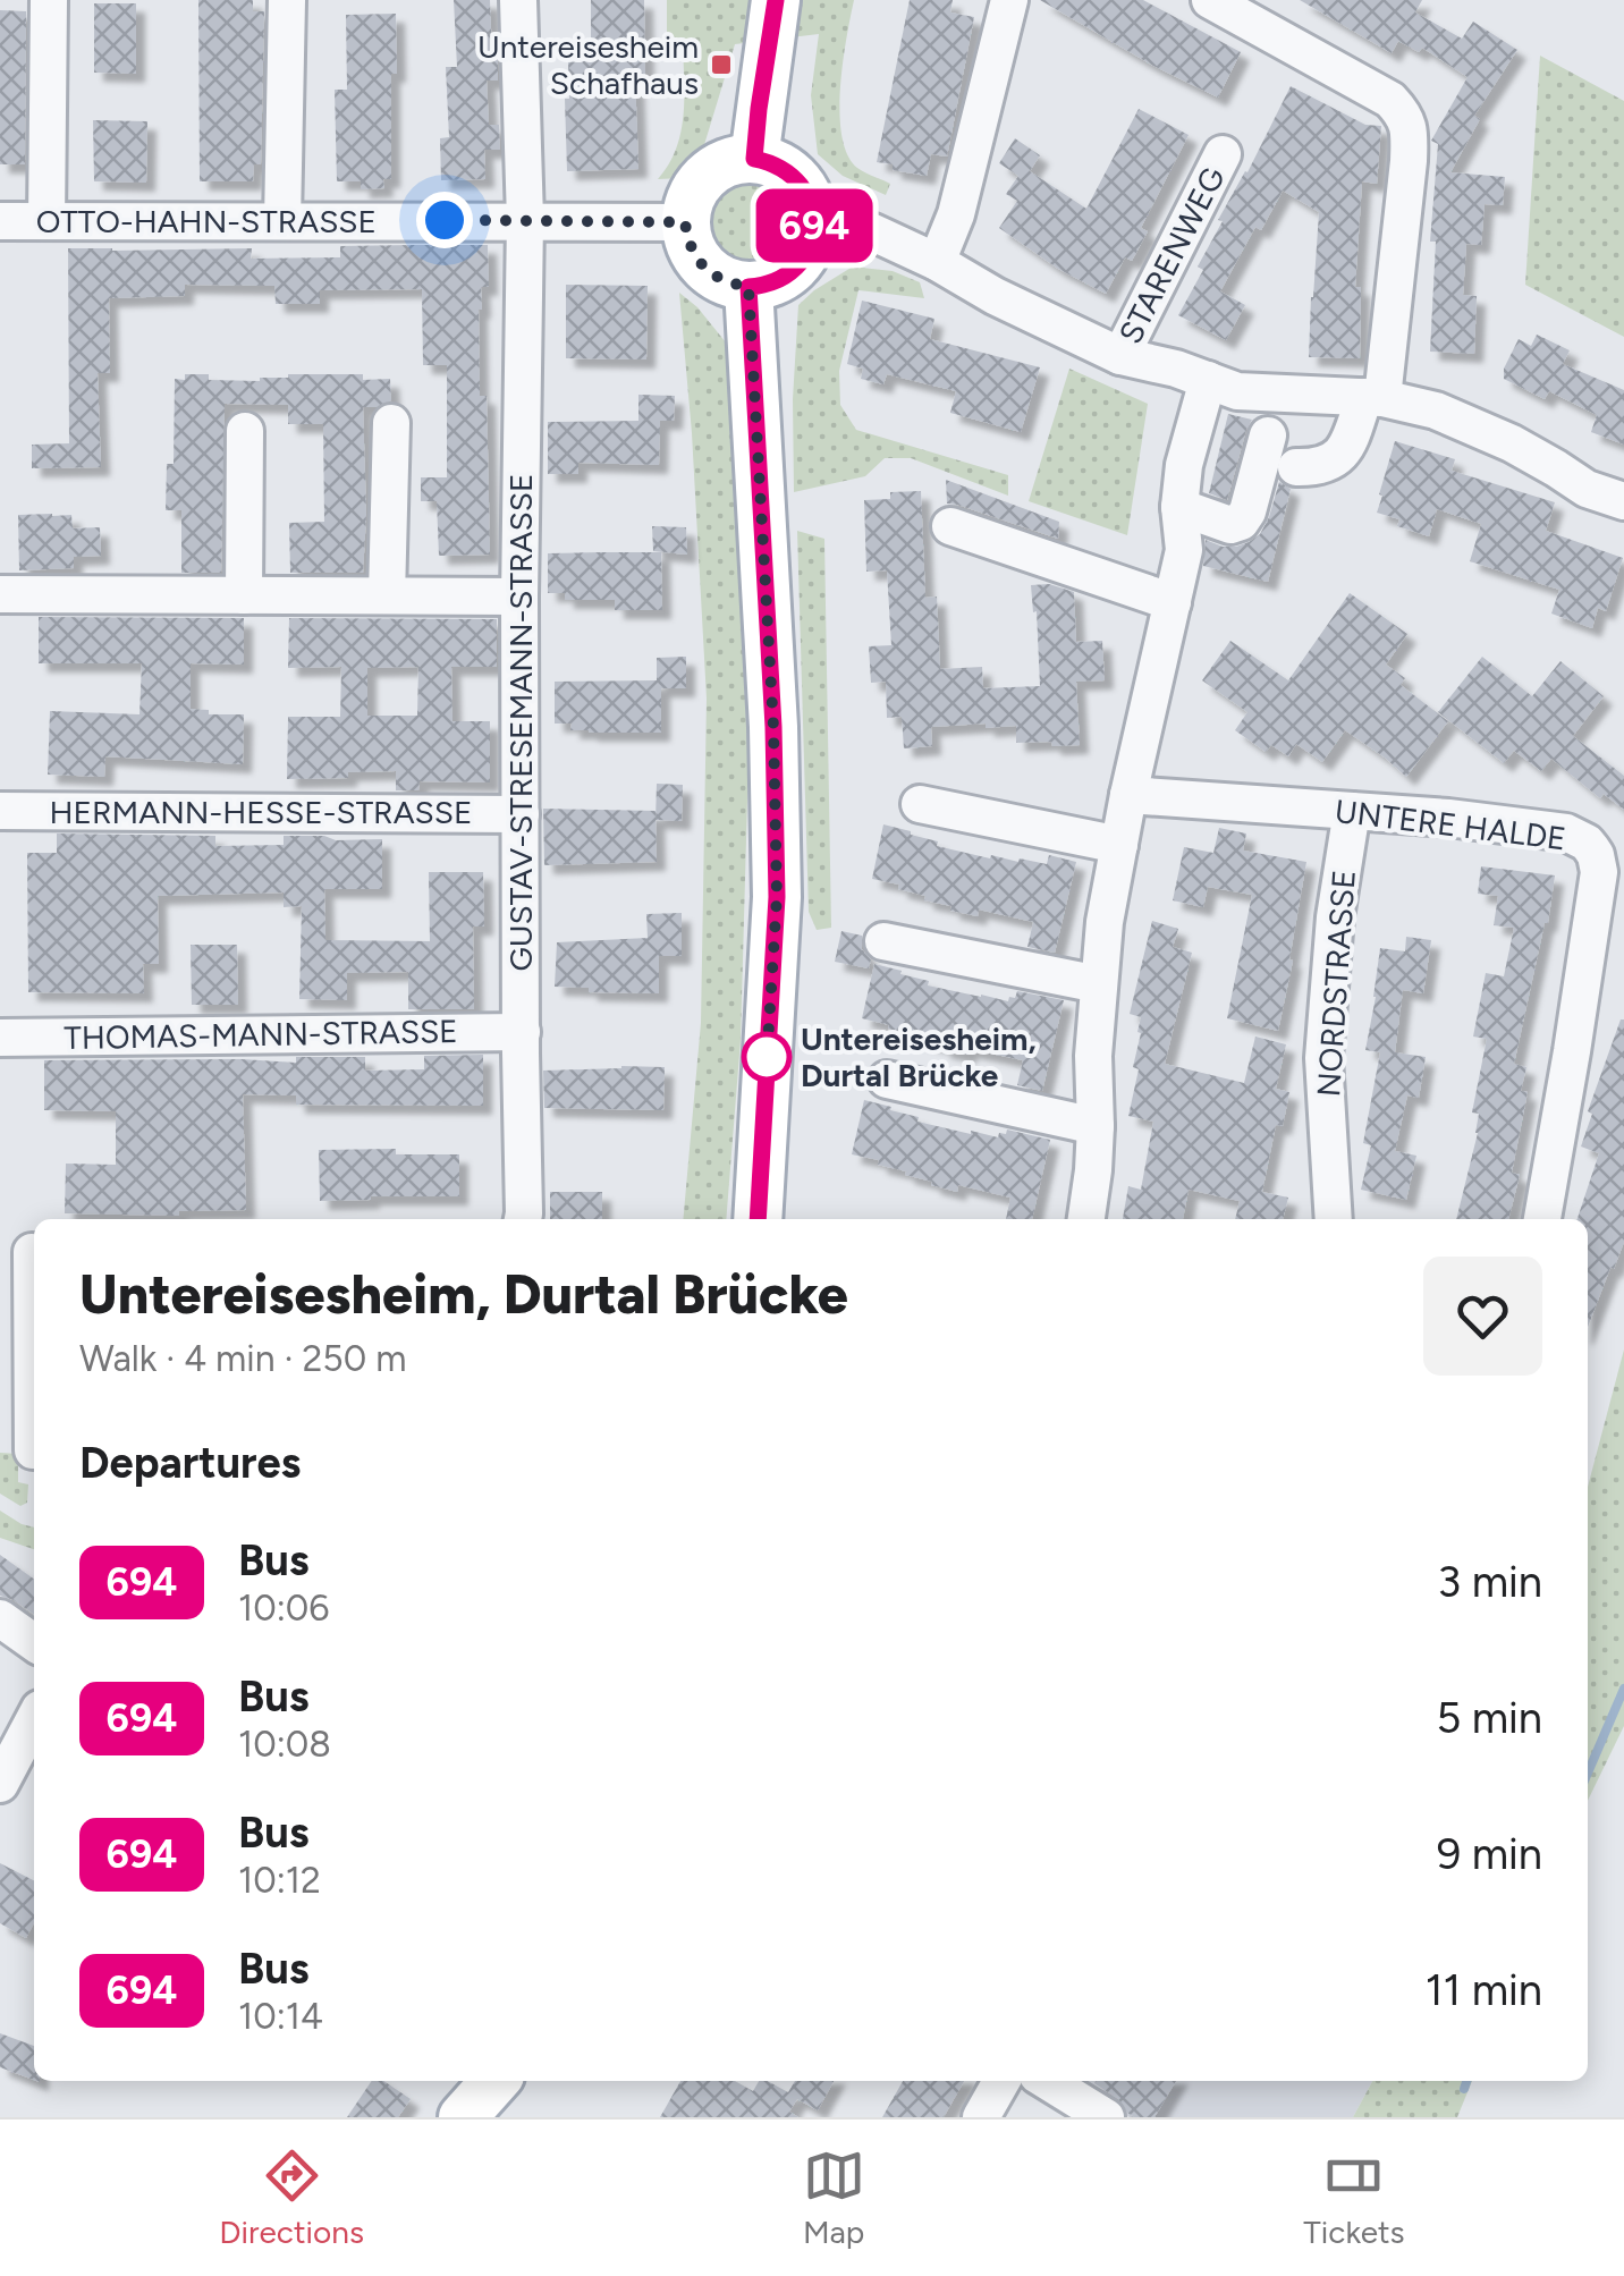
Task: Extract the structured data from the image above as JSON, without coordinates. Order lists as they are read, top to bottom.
{
  "streets": {
    "street": [
      "OTTO-HAHN-STRASSE",
      "STARENWEG",
      "GUSTAV-STRESEMANN-STRASSE",
      "HERMANN-HESSE-STRASSE",
      "UNTERE HALDE",
      "NORDSTRASSE",
      "THOMAS-MANN-STRASSE"
    ]
  },
  "crossings": [
    ["OTTO-HAHN-STRASSE", "GUSTAV-STRESEMANN-STRASSE"],
    ["GUSTAV-STRESEMANN-STRASSE", "HERMANN-HESSE-STRASSE"],
    ["GUSTAV-STRESEMANN-STRASSE", "THOMAS-MANN-STRASSE"],
    ["UNTERE HALDE", "NORDSTRASSE"]
  ],
  "places": {
    "transit": ["Untereisesheim Schafhaus"],
    "other": ["Untereisesheim, Durtal Brücke"]
  },
  "lines": ["bus line 694"],
  "page": {
    "on_map": "694",
    "heading": [
      ["Untereisesheim, Durtal Brücke", "Walk · 4 min · 250 m"],
      "Departures"
    ],
    "list": [
      {
        "mark": "694",
        "name": "Bus",
        "note": "10:06",
        "value": "3 min"
      },
      {
        "mark": "694",
        "name": "Bus",
        "note": "10:08",
        "value": "5 min"
      },
      {
        "mark": "694",
        "name": "Bus",
        "note": "10:12",
        "value": "9 min"
      },
      {
        "mark": "694",
        "name": "Bus",
        "note": "10:14",
        "value": "11 min"
      }
    ],
    "tabs": ["Directions", "Map", "Tickets"]
  }
}
